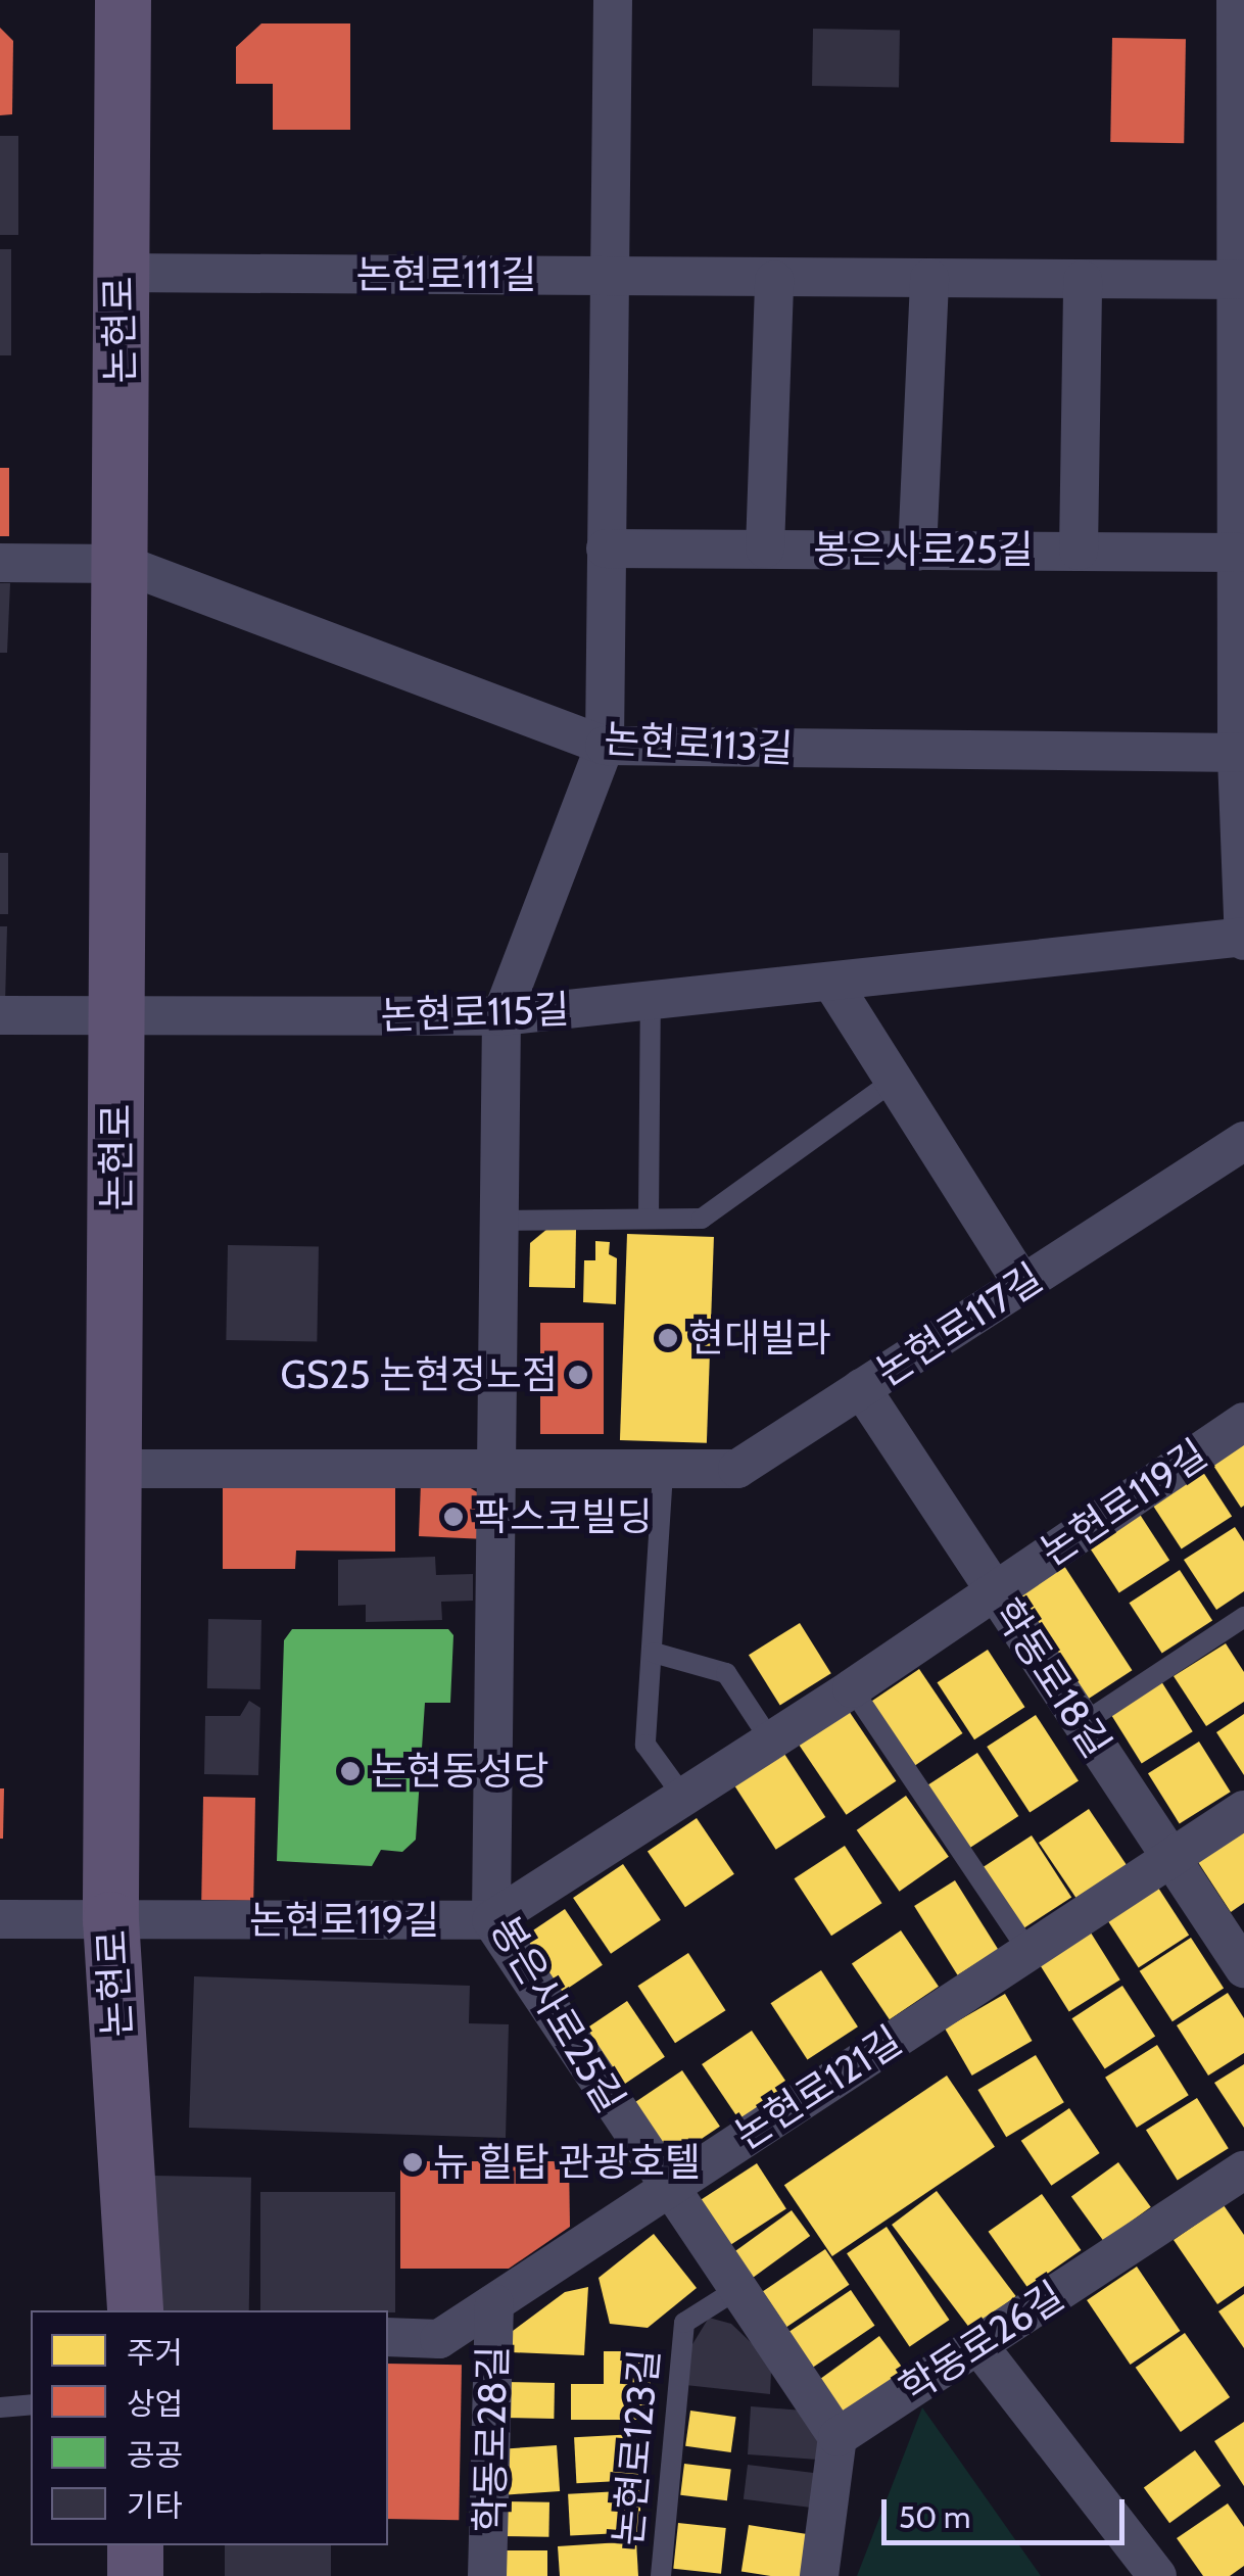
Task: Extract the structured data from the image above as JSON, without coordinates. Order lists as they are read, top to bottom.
{
  "streets": {
    "main road": ["논현로"],
    "street": [
      "논현로111길",
      "봉은사로25길",
      "논현로113길",
      "논현로115길",
      "논현로117길",
      "논현로119길",
      "학동로18길",
      "논현로121길",
      "학동로26길",
      "학동로28길"
    ],
    "lane": ["논현로123길"]
  },
  "crossings": [
    ["논현로111길", "논현로"],
    ["논현로111길", "봉은사로25길"],
    ["논현로", "논현로113길"],
    ["논현로", "논현로115길"],
    ["논현로", "논현로117길"],
    ["논현로", "논현로119길"],
    ["봉은사로25길", "논현로113길"],
    ["봉은사로25길", "논현로115길"],
    ["봉은사로25길", "논현로117길"],
    ["봉은사로25길", "논현로119길"],
    ["봉은사로25길", "논현로121길"],
    ["봉은사로25길", "학동로26길"],
    ["봉은사로25길", "논현로123길"],
    ["논현로117길", "학동로18길"],
    ["논현로119길", "학동로18길"],
    ["학동로18길", "논현로121길"],
    ["논현로121길", "학동로28길"]
  ],
  "places": [
    "현대빌라",
    "GS25 논현정노점",
    "팍스코빌딩",
    "논현동성당",
    "뉴 힐탑 관광호텔"
  ],
  "legend": [
    "주거",
    "상업",
    "공공",
    "기타"
  ],
  "scale_bar": "50 m"
}
